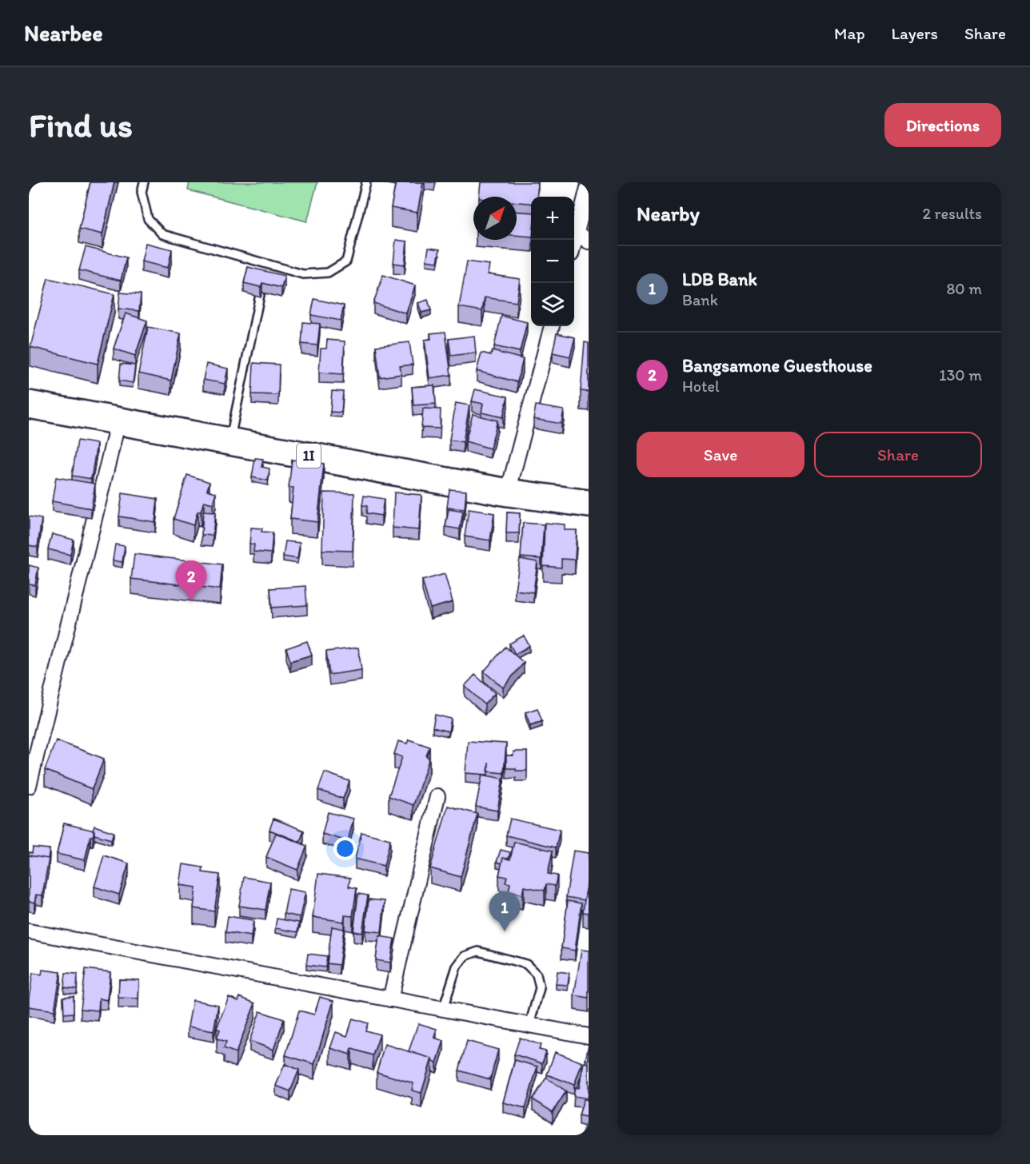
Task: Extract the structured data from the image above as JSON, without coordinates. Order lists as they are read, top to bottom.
{
  "streets": {
    "highway": ["1I"]
  },
  "north": "top right",
  "page": {
    "header": "Nearbee",
    "nav": ["Map", "Layers", "Share"],
    "buttons": [
      "Directions",
      ["Save", "Share"]
    ],
    "title": "Find us",
    "heading": ["Nearby", "2 results"],
    "map_buttons": ["+", "−"],
    "list": [
      {
        "mark": "1",
        "name": "LDB Bank",
        "note": "Bank",
        "value": "80 m"
      },
      {
        "mark": "2",
        "name": "Bangsamone Guesthouse",
        "note": "Hotel",
        "value": "130 m"
      }
    ],
    "pins": ["2", "1"]
  }
}
